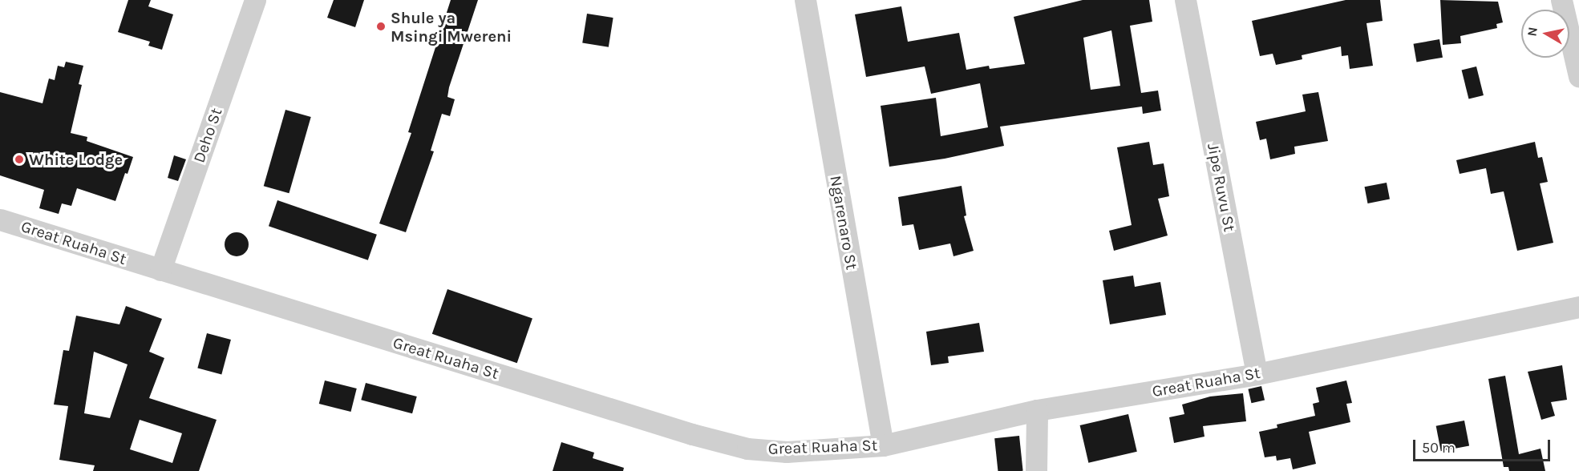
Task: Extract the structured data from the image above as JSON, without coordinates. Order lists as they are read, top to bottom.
{
  "streets": {
    "street": [
      "Deho St",
      "Jipe Ruvu St",
      "Ngarenaro St",
      "Great Ruaha St"
    ]
  },
  "crossings": [
    ["Deho St", "Great Ruaha St"],
    ["Jipe Ruvu St", "Great Ruaha St"],
    ["Ngarenaro St", "Great Ruaha St"]
  ],
  "places": ["Shule ya Msingi Mwereni", "White Lodge"],
  "scale_bar": "50 m",
  "north": "left"
}
